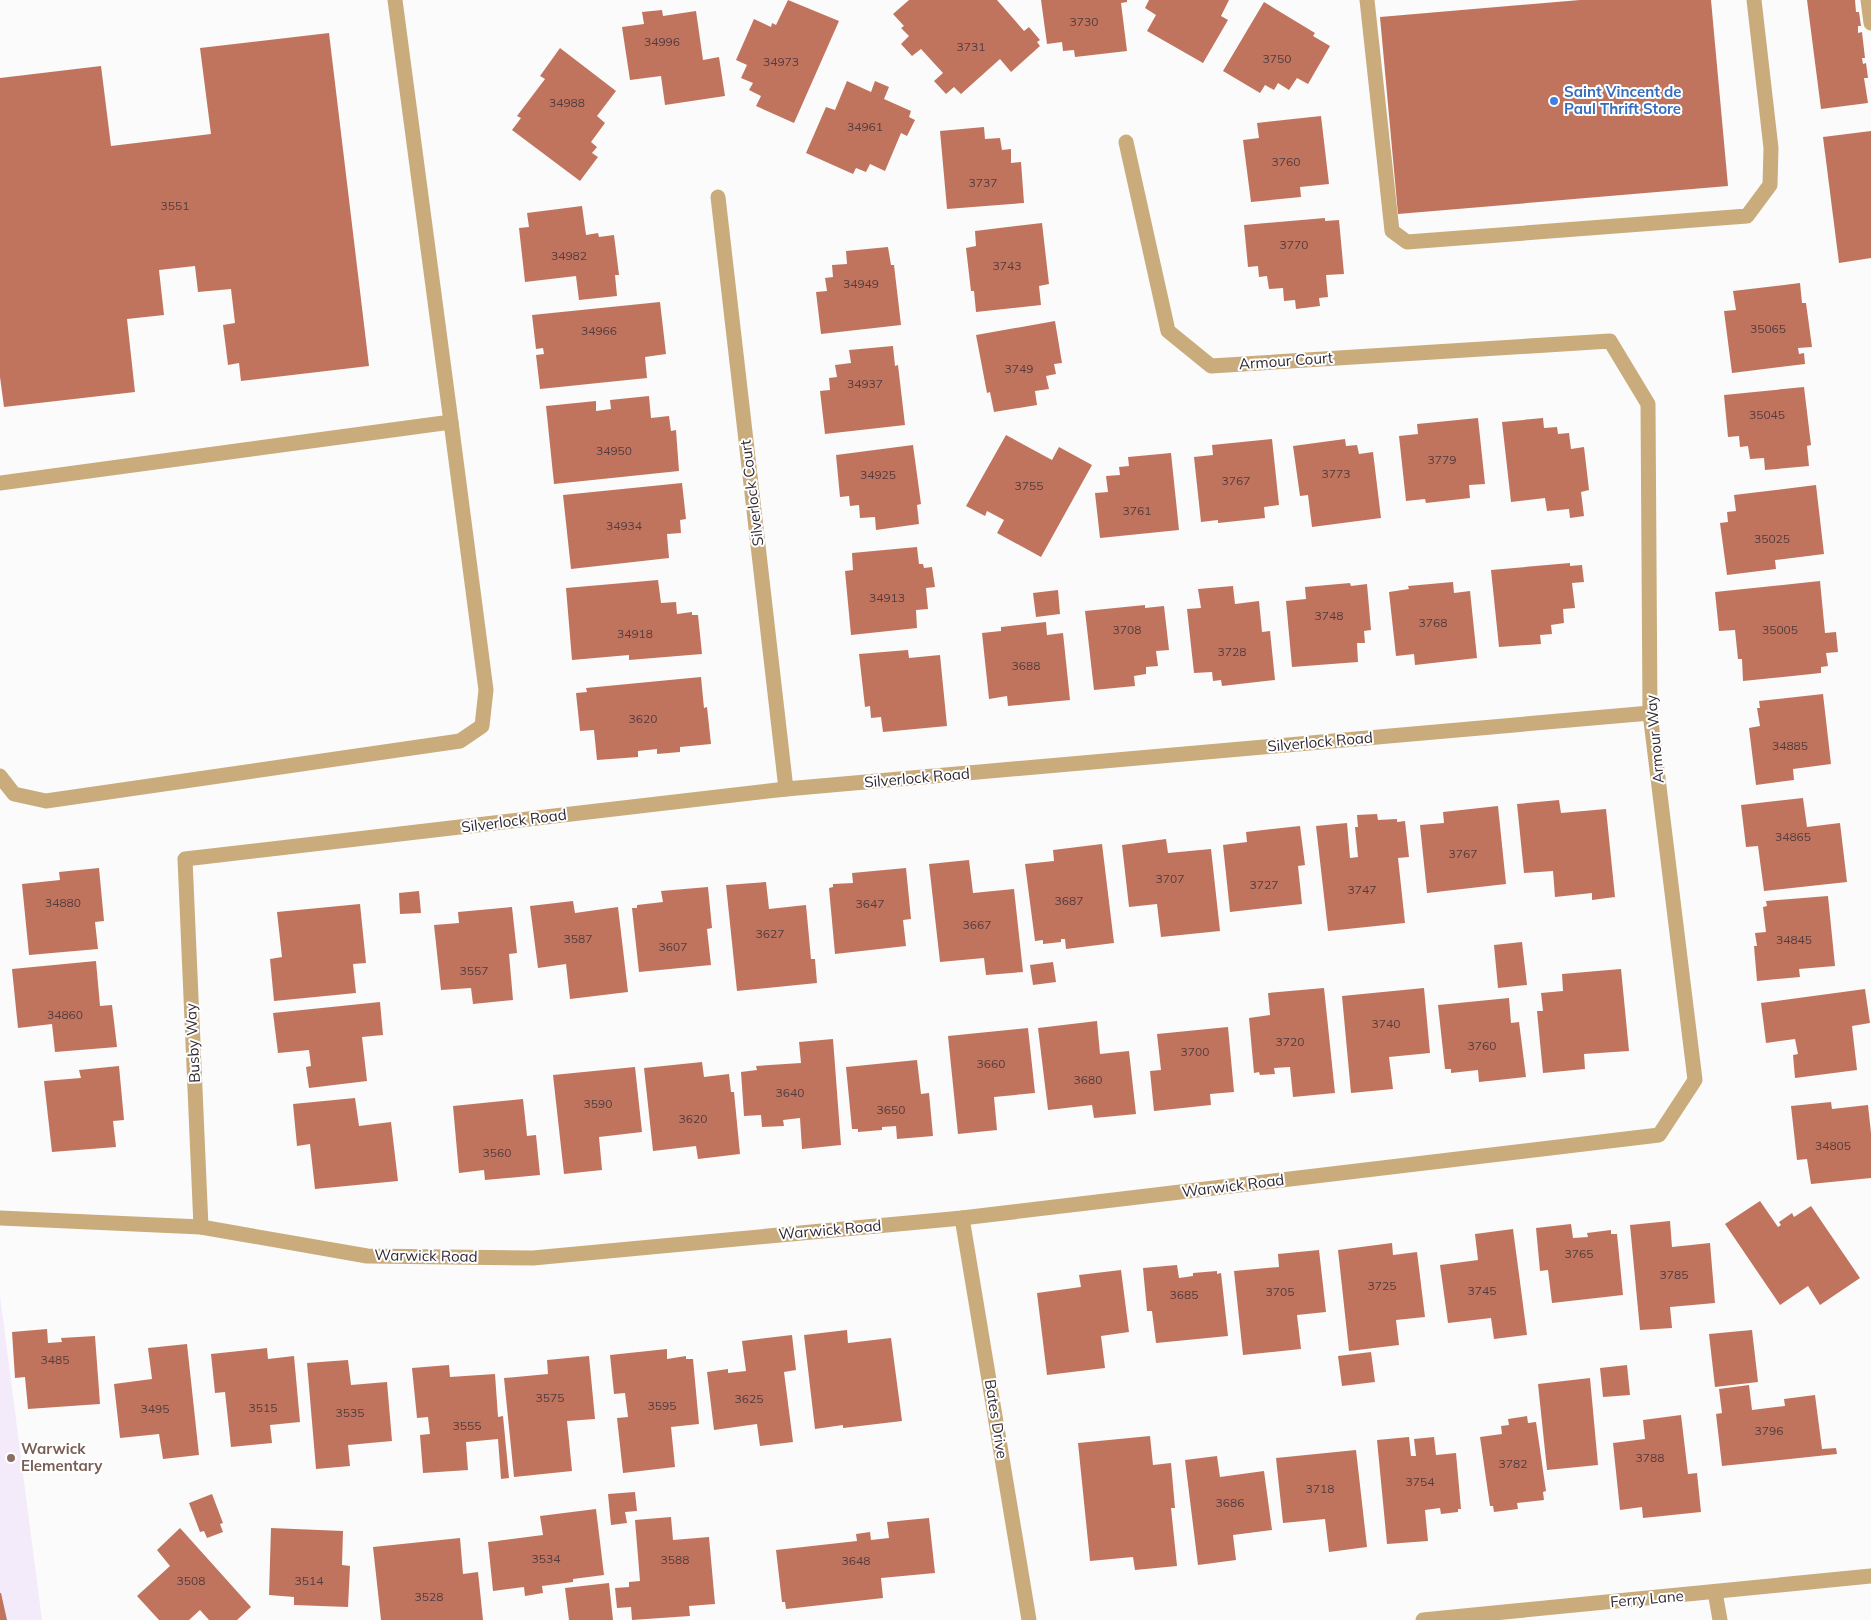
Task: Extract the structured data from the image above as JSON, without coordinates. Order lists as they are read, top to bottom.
{
  "streets": {
    "street": [
      "Armour Court",
      "Silverlock Court",
      "Armour Way",
      "Silverlock Road",
      "Busby Way",
      "Warwick Road",
      "Bates Drive",
      "Ferry Lane"
    ]
  },
  "crossings": [
    ["Armour Court", "Armour Way"],
    ["Silverlock Court", "Silverlock Road"],
    ["Armour Way", "Silverlock Road"],
    ["Armour Way", "Warwick Road"],
    ["Silverlock Road", "Busby Way"],
    ["Busby Way", "Warwick Road"],
    ["Warwick Road", "Bates Drive"]
  ],
  "places": ["Saint Vincent de Paul Thrift Store", "Warwick Elementary"],
  "house_numbers": [
    "3730",
    "34996",
    "3731",
    "3750",
    "34973",
    "34988",
    "34961",
    "3760",
    "3737",
    "3551",
    "3770",
    "34982",
    "3743",
    "34949",
    "35065",
    "34966",
    "3749",
    "34937",
    "35045",
    "34950",
    "3779",
    "3773",
    "34925",
    "3767",
    "3755",
    "3761",
    "34934",
    "35025",
    "34913",
    "3748",
    "3768",
    "3708",
    "35005",
    "34918",
    "3728",
    "3688",
    "3620",
    "34885",
    "34865",
    "3767",
    "3707",
    "3727",
    "3747",
    "3687",
    "34880",
    "3647",
    "3667",
    "3627",
    "3587",
    "34845",
    "3607",
    "3557",
    "34860",
    "3740",
    "3720",
    "3760",
    "3700",
    "3660",
    "3680",
    "3640",
    "3590",
    "3650",
    "3620",
    "34805",
    "3560",
    "3765",
    "3785",
    "3725",
    "3745",
    "3705",
    "3685",
    "3485",
    "3575",
    "3625",
    "3595",
    "3515",
    "3495",
    "3535",
    "3555",
    "3796",
    "3788",
    "3782",
    "3754",
    "3718",
    "3686",
    "3534",
    "3588",
    "3648",
    "3508",
    "3514",
    "3528"
  ]
}
